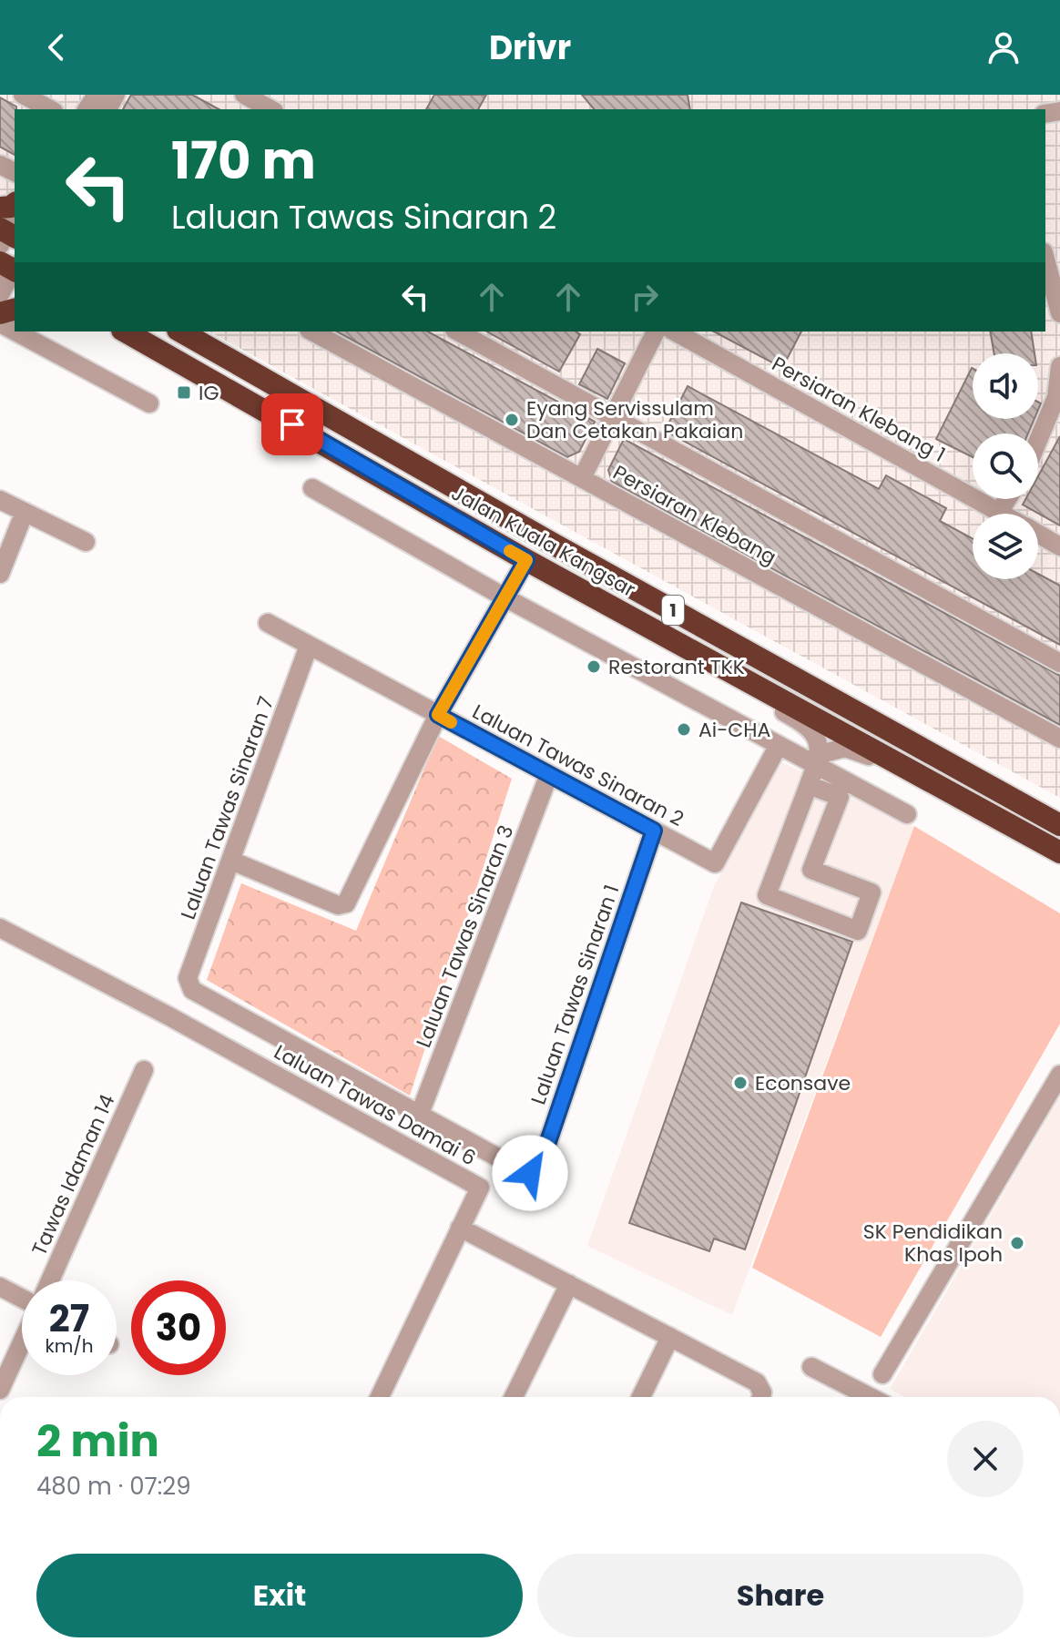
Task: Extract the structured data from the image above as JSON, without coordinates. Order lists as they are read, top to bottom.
{
  "streets": {
    "highway": ["Jalan Kuala Kangsar", "1"],
    "street": [
      "Persiaran Klebang 1",
      "Persiaran Klebang",
      "Laluan Tawas Sinaran 2",
      "Laluan Tawas Sinaran 7",
      "Laluan Tawas Sinaran 3",
      "Laluan Tawas Sinaran 1",
      "Laluan Tawas Damai 6",
      "Tawas Idaman 14"
    ]
  },
  "crossings": [
    ["Laluan Tawas Sinaran 2", "Laluan Tawas Sinaran 7"],
    ["Laluan Tawas Sinaran 2", "Laluan Tawas Sinaran 3"],
    ["Laluan Tawas Sinaran 2", "Laluan Tawas Sinaran 1"],
    ["Laluan Tawas Sinaran 7", "Laluan Tawas Sinaran 3"],
    ["Laluan Tawas Sinaran 7", "Laluan Tawas Sinaran 1"],
    ["Laluan Tawas Sinaran 3", "Laluan Tawas Sinaran 1"]
  ],
  "places": {
    "transit": ["IG"],
    "other": [
      "Eyang Servissulam Dan Cetakan Pakaian",
      "Restorant TKK",
      "Ai-CHA",
      "Econsave",
      "SK Pendidikan Khas Ipoh"
    ]
  },
  "page": {
    "header": "Drivr",
    "turn": ["170 m", "Laluan Tawas Sinaran 2"],
    "speed": "27 km/h",
    "limit": "30",
    "heading": ["2 min", "480 m · 07:29"],
    "buttons": ["Exit", "Share"]
  }
}
